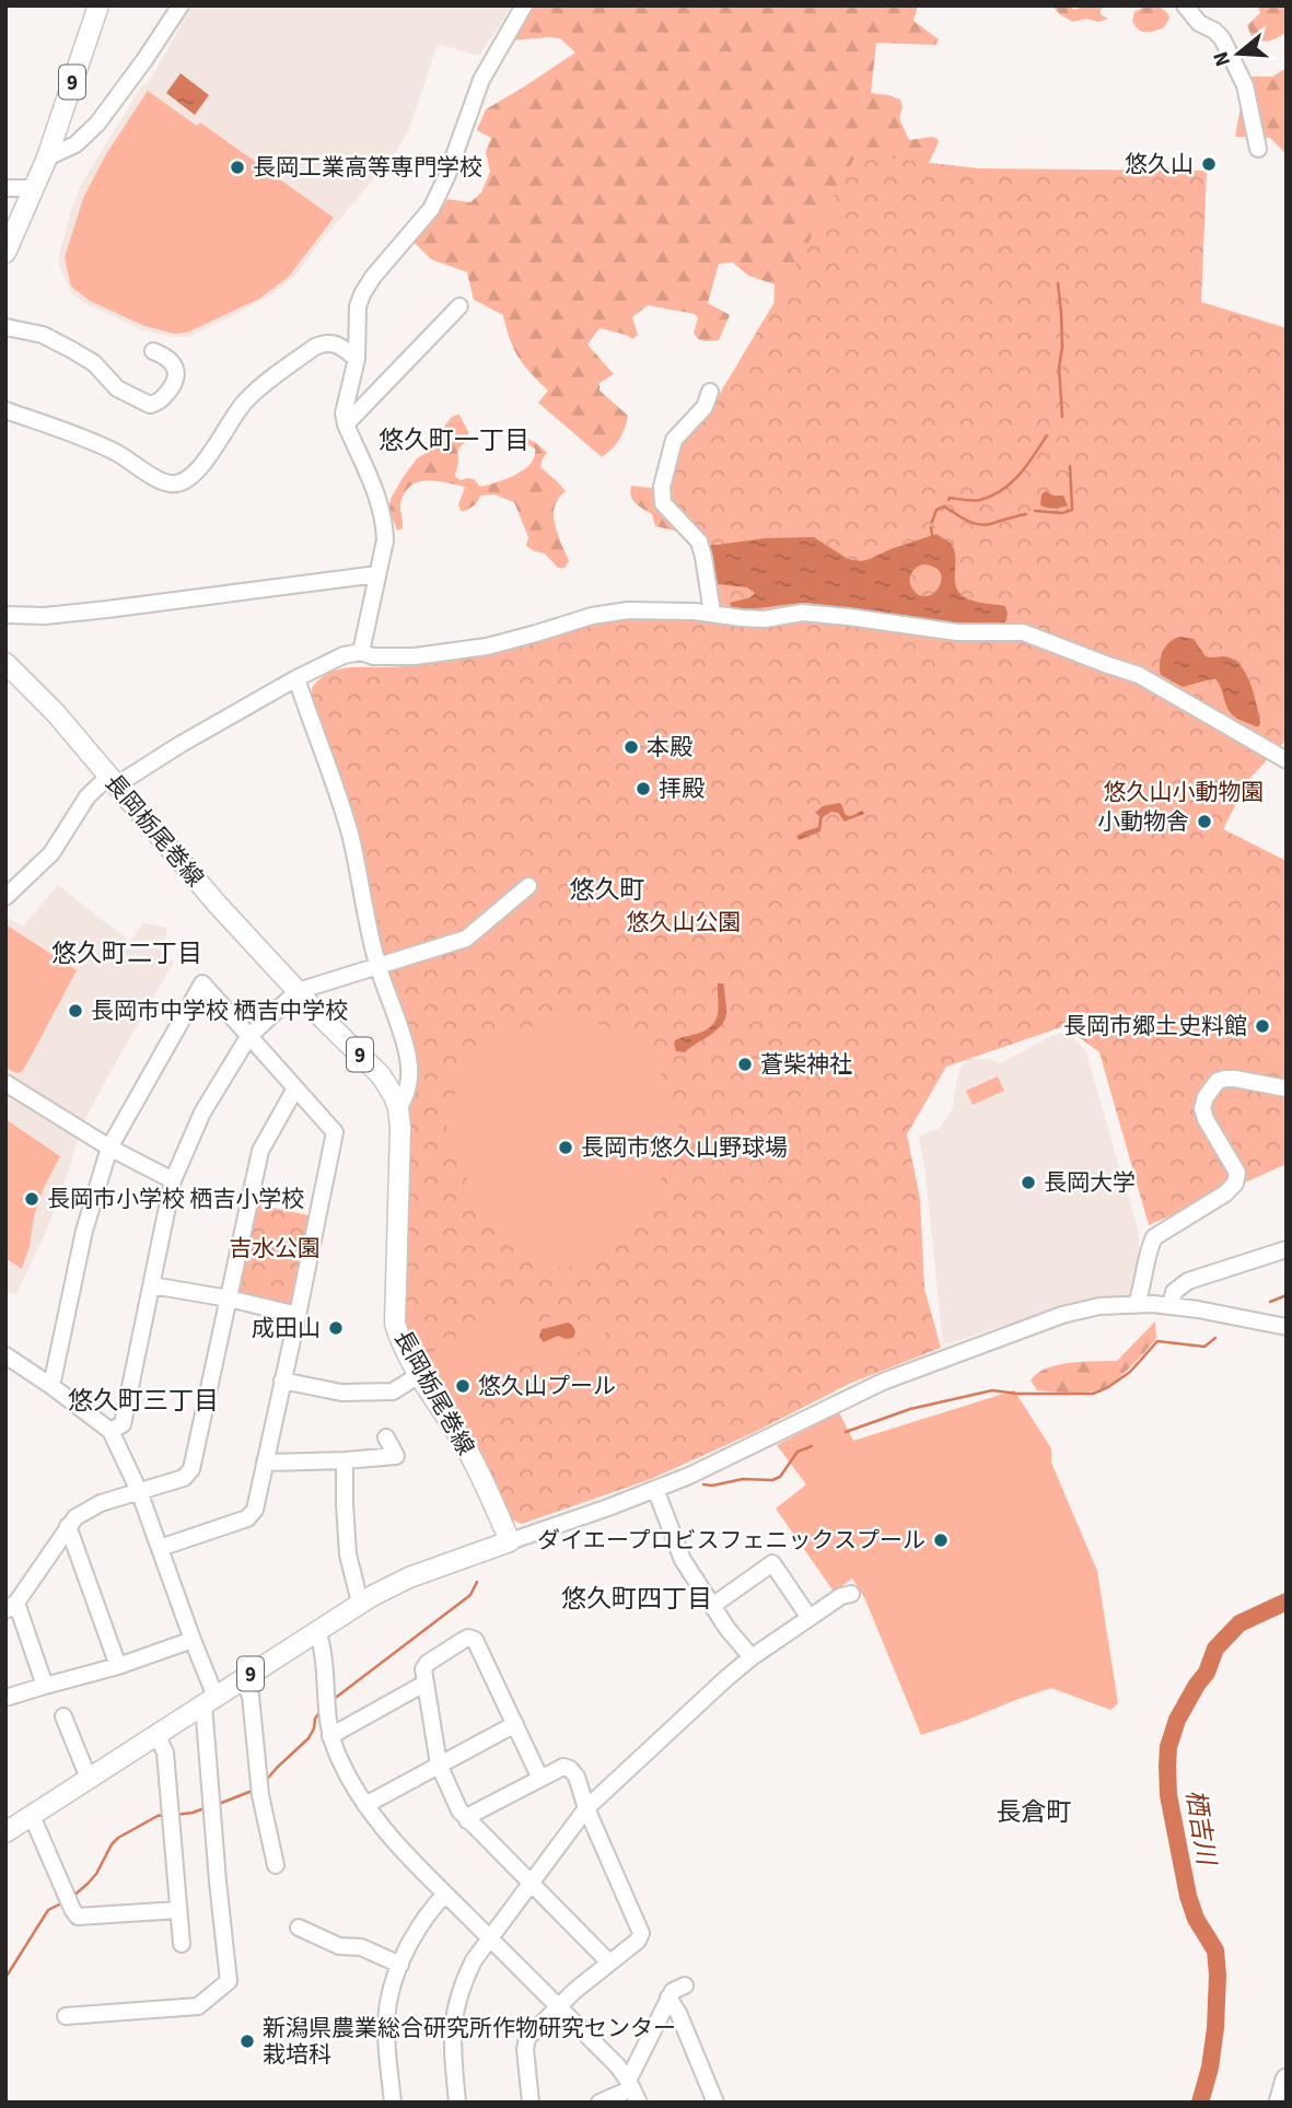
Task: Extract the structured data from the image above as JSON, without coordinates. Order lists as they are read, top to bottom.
{
  "streets": {
    "main road": ["9", "長岡栃尾巻線"]
  },
  "crossings": [
    ["9", "長岡栃尾巻線"]
  ],
  "districts": [
    "悠久町一丁目",
    "悠久町",
    "悠久町二丁目",
    "悠久町三丁目",
    "悠久町四丁目",
    "長倉町"
  ],
  "water": ["栖吉川"],
  "parks": ["悠久山小動物園", "悠久山公園", "吉水公園"],
  "places": [
    "悠久山",
    "長岡工業高等専門学校",
    "本殿",
    "拝殿",
    "小動物舎",
    "長岡市中学校 栖吉中学校",
    "長岡市郷土史料館",
    "蒼柴神社",
    "長岡市悠久山野球場",
    "長岡大学",
    "長岡市小学校 栖吉小学校",
    "成田山",
    "悠久山プール",
    "ダイエープロビスフェニックスプール",
    "新潟県農業総合研究所作物研究センター 栽培科"
  ],
  "north": "left"
}
